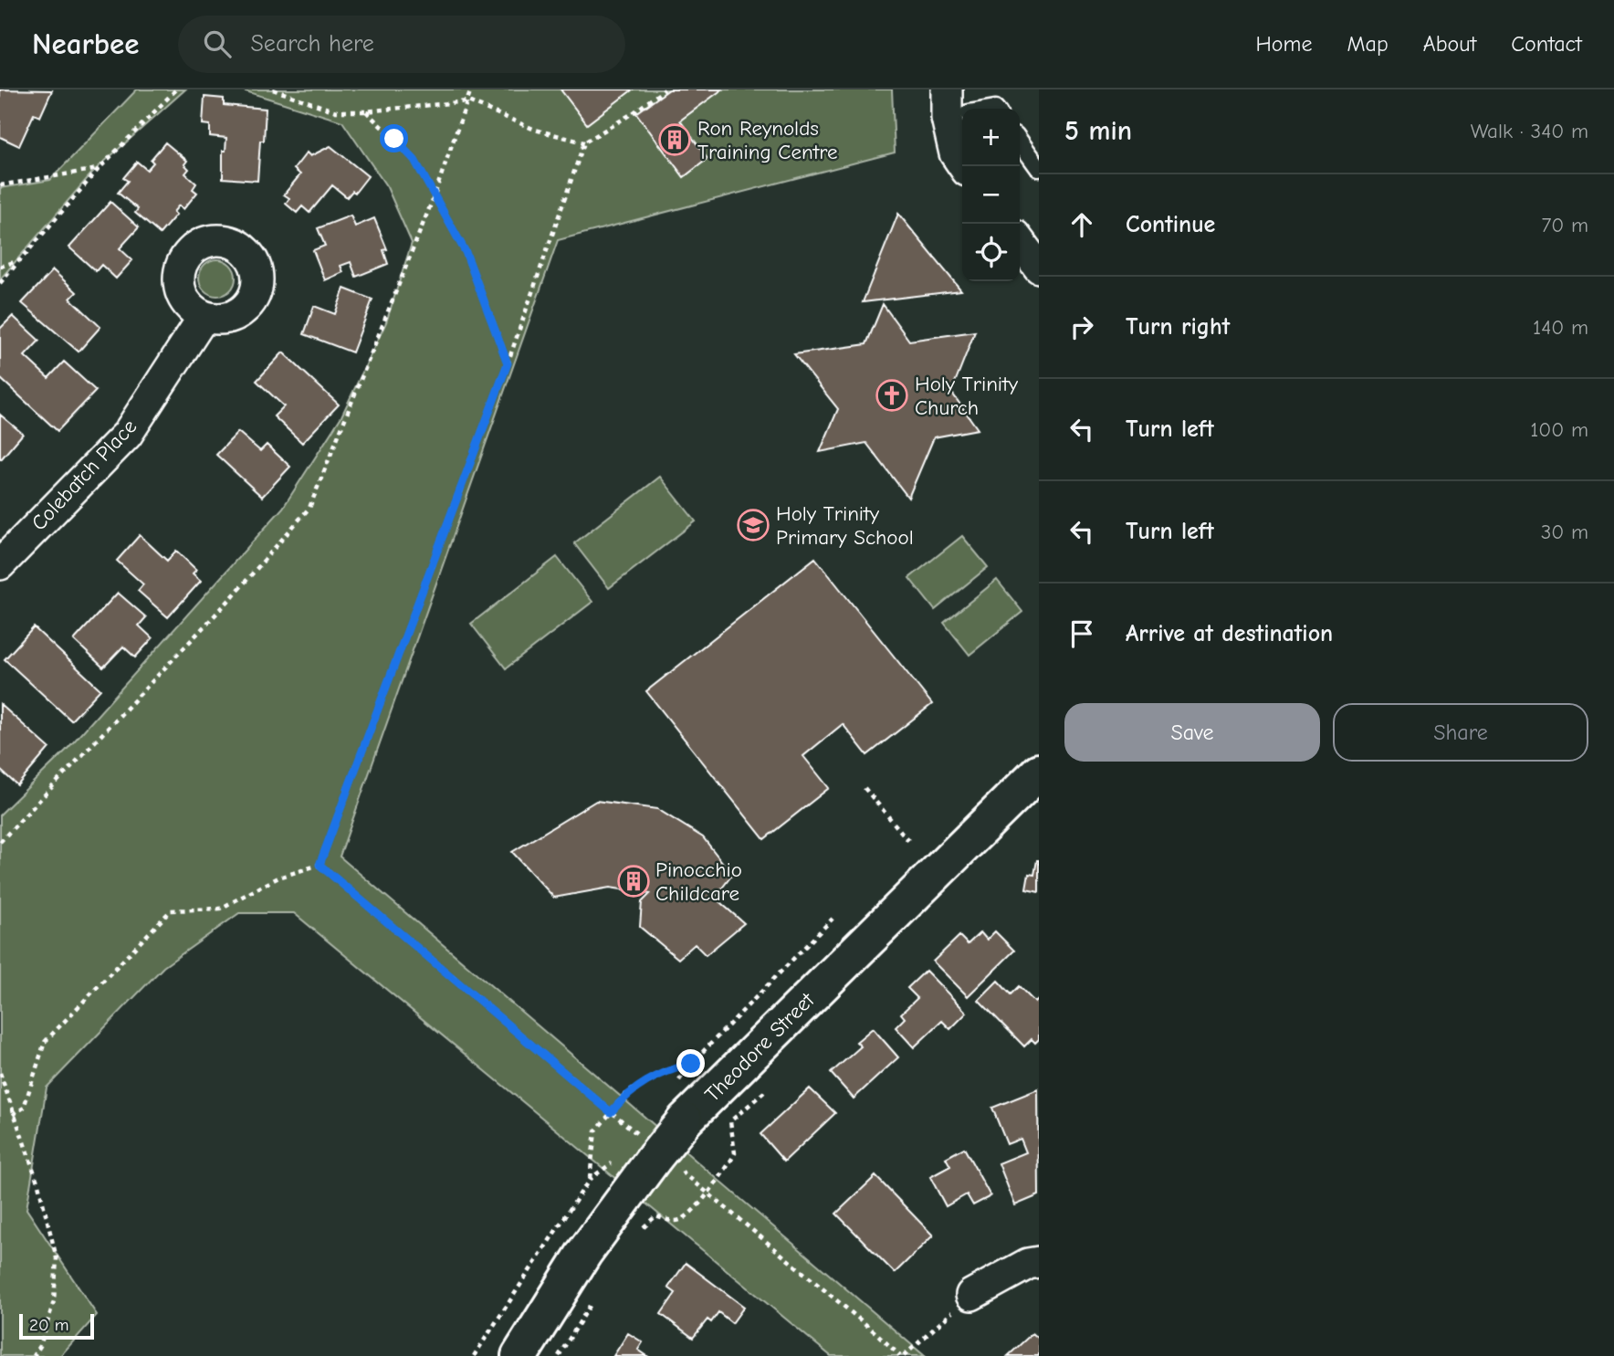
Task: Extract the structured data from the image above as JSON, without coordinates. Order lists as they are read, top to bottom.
{
  "streets": {
    "main road": ["Theodore Street"],
    "street": ["Colebatch Place"]
  },
  "places": {
    "building": ["Ron Reynolds Training Centre", "Pinocchio Childcare"],
    "church": ["Holy Trinity Church"],
    "school or university": ["Holy Trinity Primary School"]
  },
  "scale_bar": "20 m",
  "page": {
    "header": "Nearbee",
    "search": "Search here",
    "nav": [
      "Home",
      "Map",
      "About",
      "Contact"
    ],
    "heading": ["5 min", "Walk · 340 m"],
    "map_buttons": ["+", "−"],
    "list": [
      ["Continue", "70 m"],
      ["Turn right", "140 m"],
      ["Turn left", "100 m"],
      ["Turn left", "30 m"],
      "Arrive at destination"
    ],
    "buttons": ["Save", "Share"],
    "scale": "20 m"
  }
}
